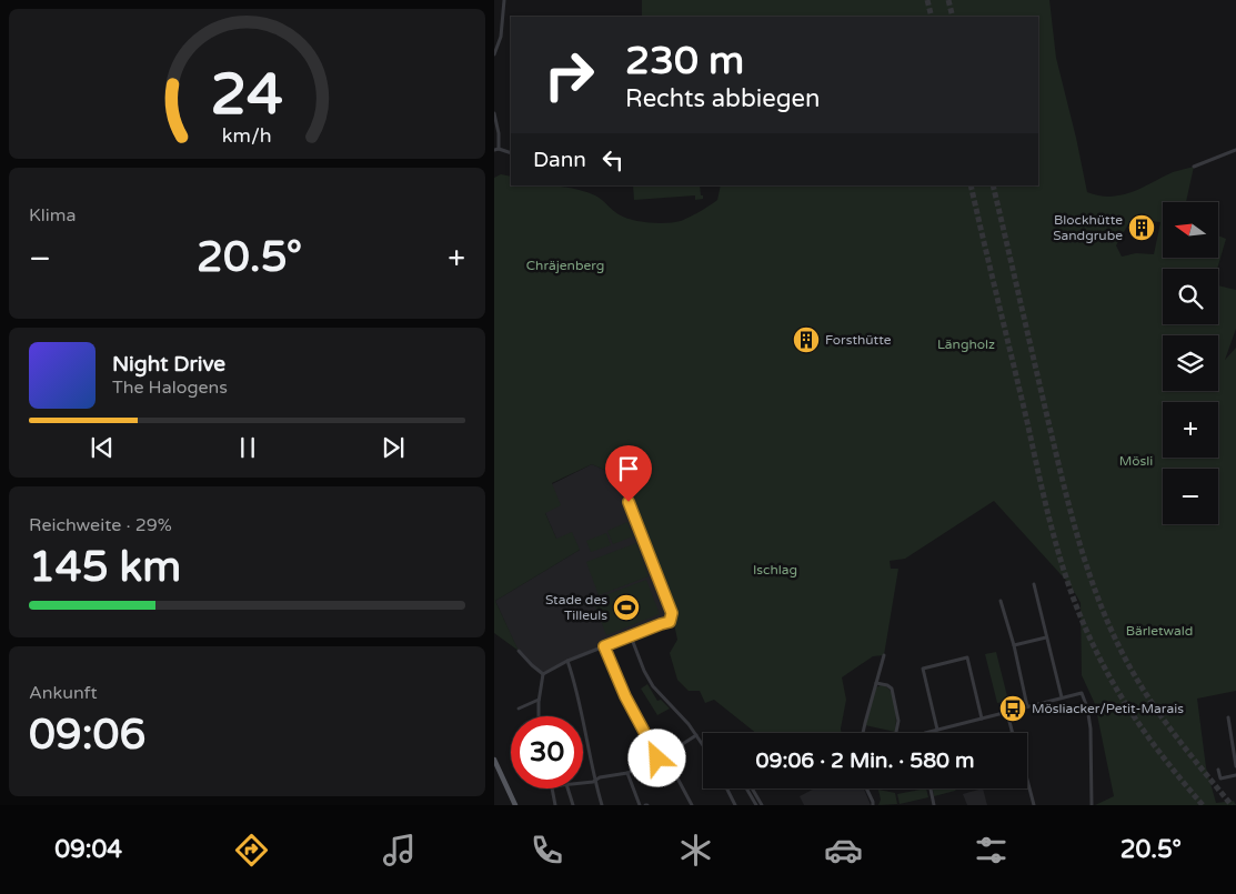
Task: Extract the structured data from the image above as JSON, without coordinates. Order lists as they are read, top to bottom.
{
  "parks": [
    "Chräjenberg",
    "Längholz",
    "Mösli",
    "Ischlag",
    "Bärletwald"
  ],
  "places": {
    "building": ["Blockhütte Sandgrube", "Forsthütte"],
    "sports": ["Stade des Tilleuls"],
    "bus stop": ["Mösliacker/Petit-Marais"]
  },
  "north": "left",
  "page": {
    "turn": ["230 m", "Rechts abbiegen"],
    "then": "Dann",
    "tile": [
      "Klima",
      ["Reichweite · 29%", "145 km"],
      ["Ankunft", "09:06"]
    ],
    "map_buttons": ["+", "−"],
    "heat": ["−", "20.5°", "+"],
    "song": ["Night Drive", "The Halogens"],
    "limit": "30",
    "trip": "09:06 · 2 Min. · 580 m",
    "tabs": ["09:04", "20.5°"],
    "gauge": ["24", "km/h"]
  }
}
